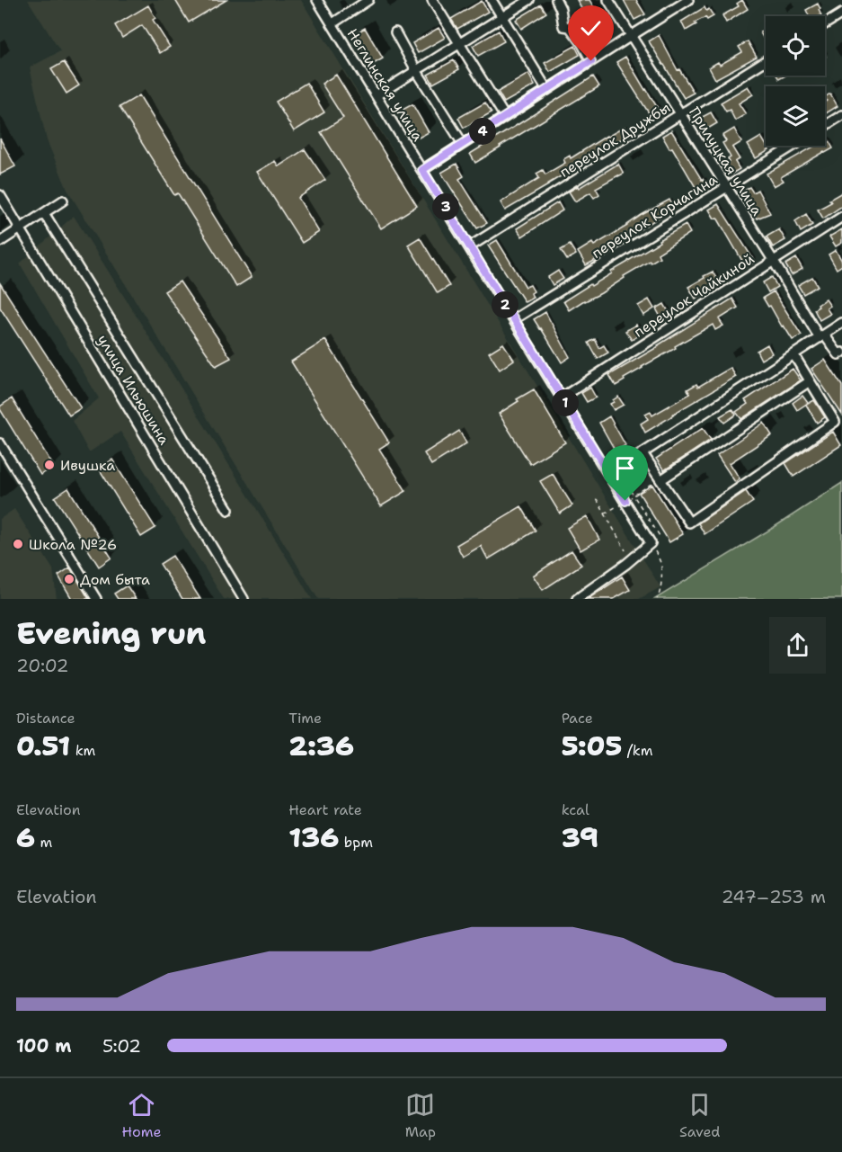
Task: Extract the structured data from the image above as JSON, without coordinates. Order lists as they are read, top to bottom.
{
  "streets": {
    "street": [
      "Неглинская улица",
      "переулок Дружбы",
      "Прилуцкая улица",
      "переулок Корчагина",
      "переулок Чайкиной",
      "улица Ильюшина"
    ]
  },
  "crossings": [
    ["Неглинская улица", "переулок Дружбы"],
    ["Неглинская улица", "переулок Корчагина"],
    ["Неглинская улица", "переулок Чайкиной"],
    ["переулок Дружбы", "Прилуцкая улица"],
    ["Прилуцкая улица", "переулок Корчагина"],
    ["Прилуцкая улица", "переулок Чайкиной"]
  ],
  "places": ["Ивушка", "Школа №26", "Дом быта"],
  "page": {
    "pins": [
      "4",
      "3",
      "2",
      "1"
    ],
    "heading": ["Evening run", "20:02"],
    "stats": [
      ["Distance", "0.51 km"],
      ["Time", "2:36"],
      ["Pace", "5:05 /km"],
      ["Elevation", "6 m"],
      ["Heart rate", "136 bpm"],
      ["kcal", "39"]
    ],
    "chart": ["Elevation", "247–253 m"],
    "list": [
      {
        "name": "100 m",
        "note": "5:02"
      }
    ],
    "tabs": ["Home", "Map", "Saved"]
  }
}
